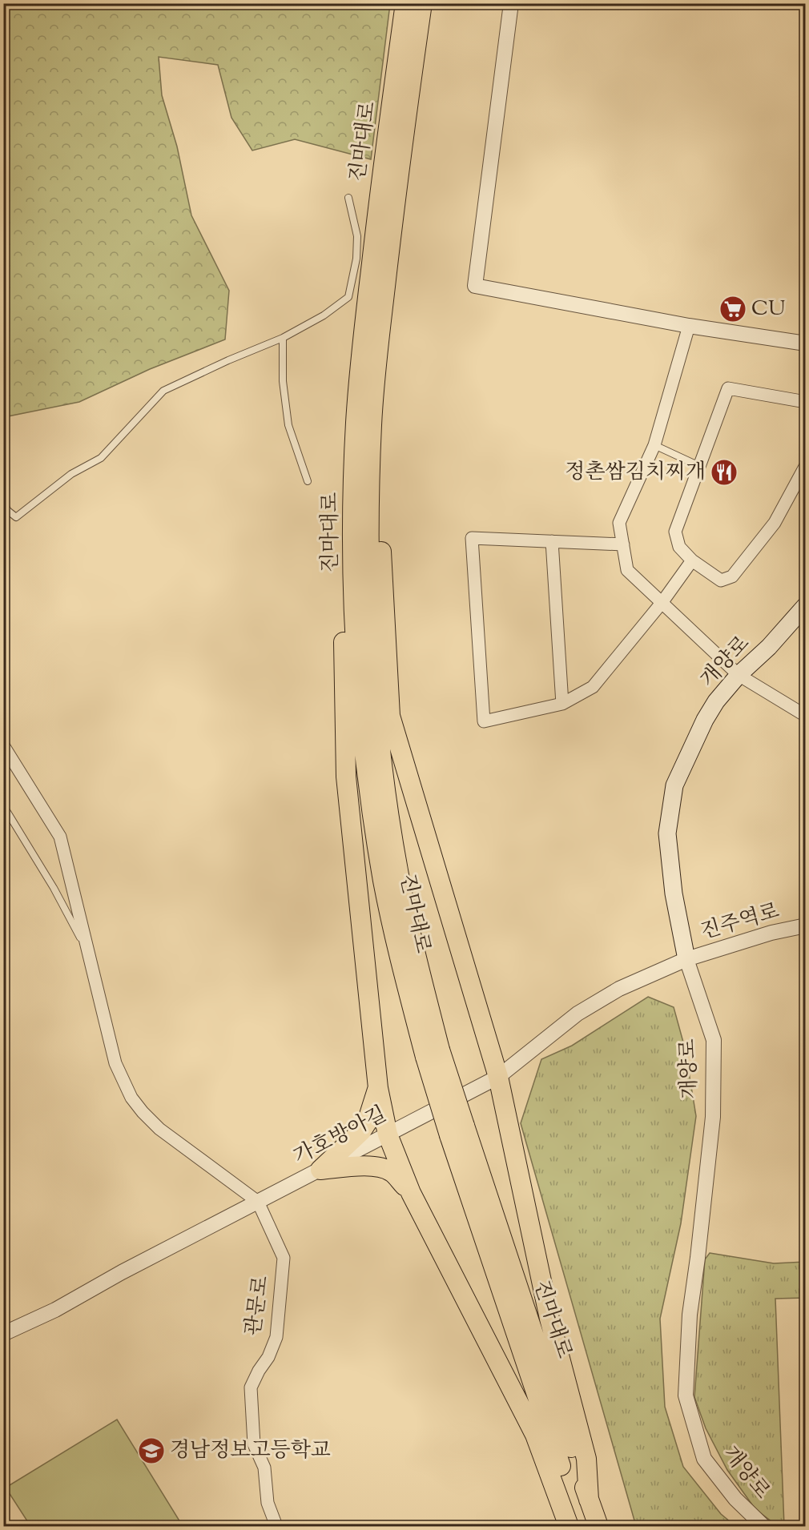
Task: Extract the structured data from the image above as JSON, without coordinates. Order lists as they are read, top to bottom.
{
  "streets": {
    "highway": ["진마대로"],
    "main road": ["개양로"],
    "street": ["진주역로", "가호방아길", "관문로"]
  },
  "crossings": [
    ["개양로", "진주역로"],
    ["개양로", "가호방아길"],
    ["진주역로", "가호방아길"],
    ["가호방아길", "관문로"]
  ],
  "places": {
    "supermarket": ["CU"],
    "restaurant": ["정촌쌈김치찌개"],
    "school or university": ["경남정보고등학교"]
  }
}
